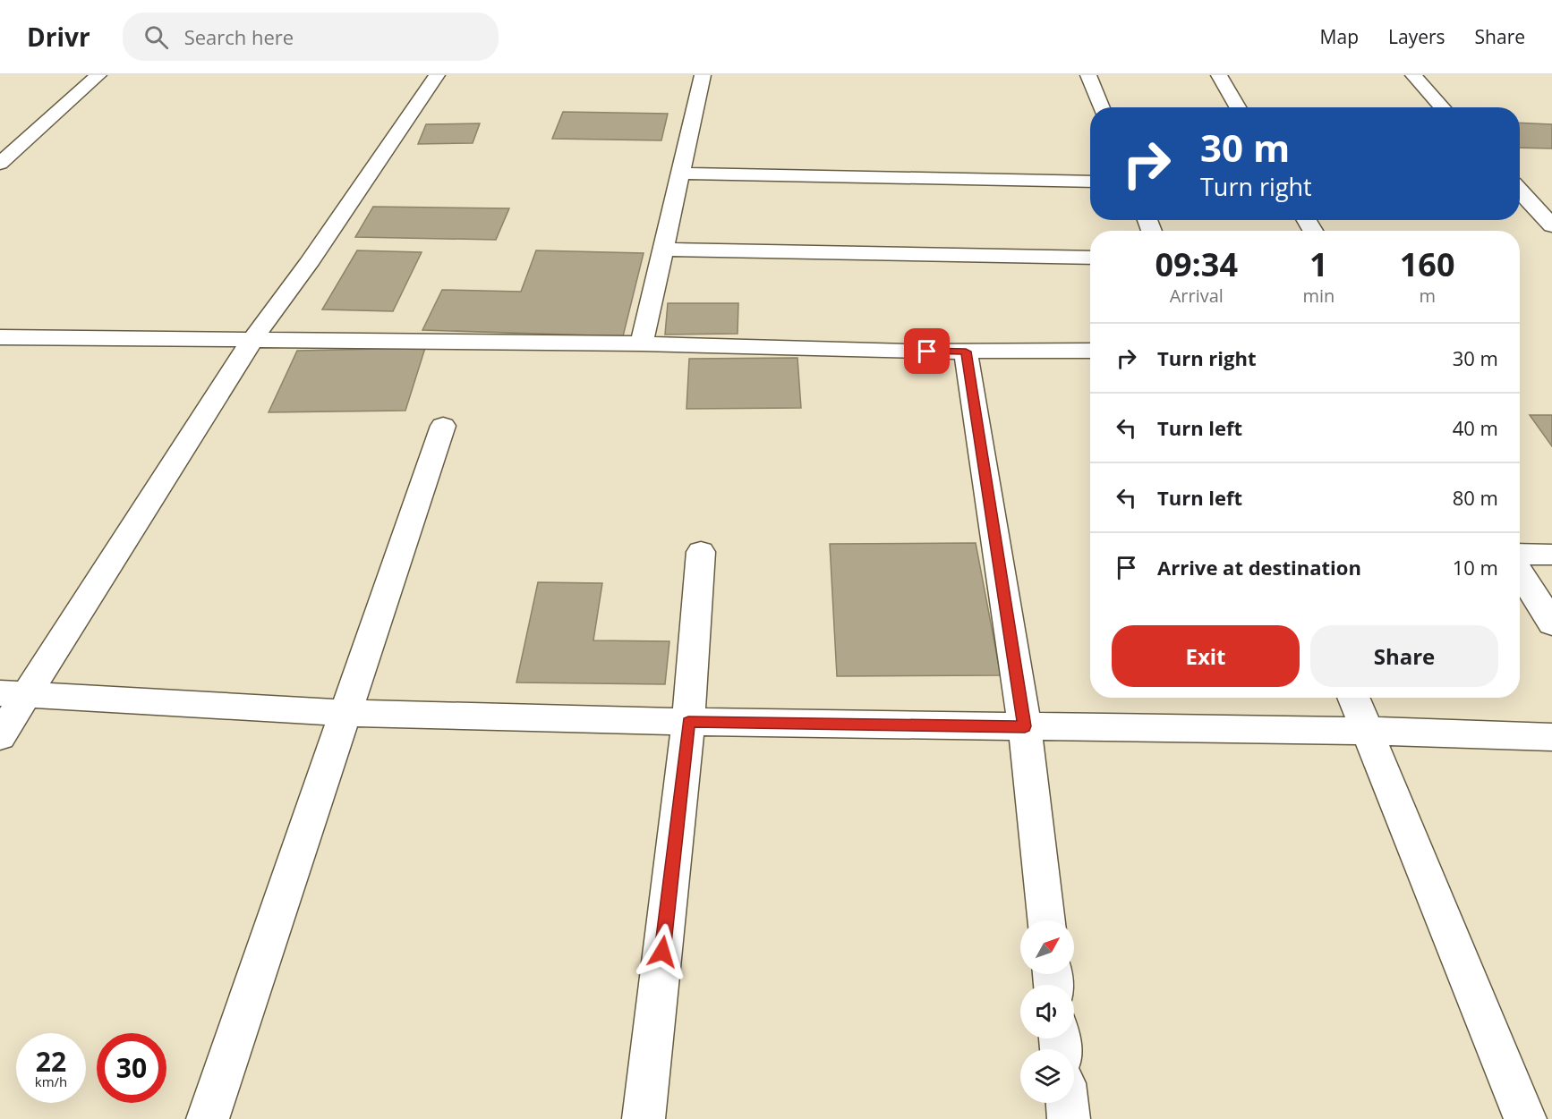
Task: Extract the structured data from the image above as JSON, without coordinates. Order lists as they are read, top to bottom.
{
  "north": "top right",
  "page": {
    "header": "Drivr",
    "search": "Search here",
    "nav": ["Map", "Layers", "Share"],
    "turn": ["30 m", "Turn right"],
    "eta": [
      "09:34",
      "Arrival",
      "1",
      "min",
      "160",
      "m"
    ],
    "list": [
      {
        "name": "Turn right",
        "value": "30 m"
      },
      {
        "name": "Turn left",
        "value": "40 m"
      },
      {
        "name": "Turn left",
        "value": "80 m"
      },
      {
        "name": "Arrive at destination",
        "value": "10 m"
      }
    ],
    "buttons": ["Exit", "Share"],
    "speed": "22 km/h",
    "limit": "30"
  }
}
